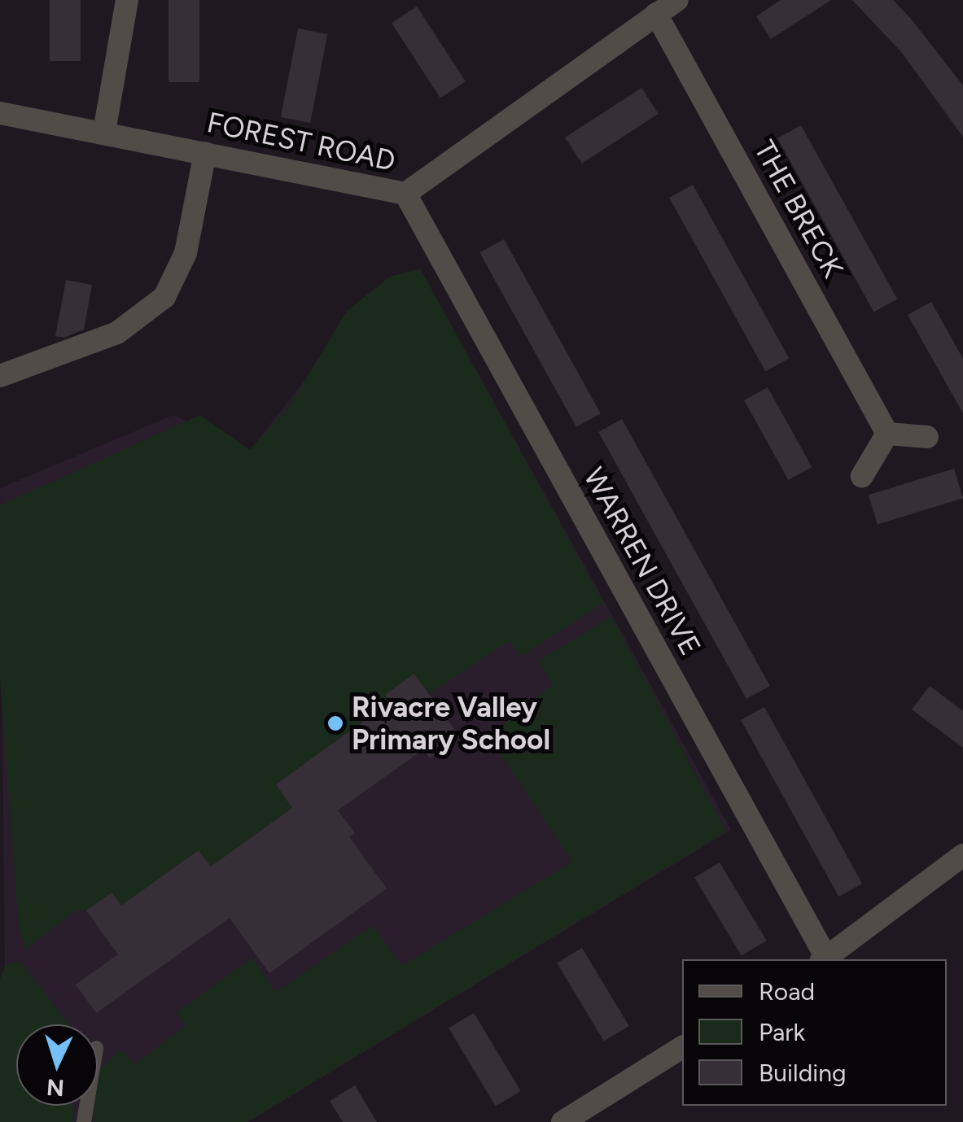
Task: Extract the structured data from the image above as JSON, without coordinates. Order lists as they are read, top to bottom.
{
  "streets": {
    "street": ["FOREST ROAD", "THE BRECK", "WARREN DRIVE"]
  },
  "crossings": [
    ["FOREST ROAD", "THE BRECK"],
    ["FOREST ROAD", "WARREN DRIVE"]
  ],
  "places": ["Rivacre Valley Primary School"],
  "legend": ["Road", "Park", "Building"],
  "north": "bottom"
}
